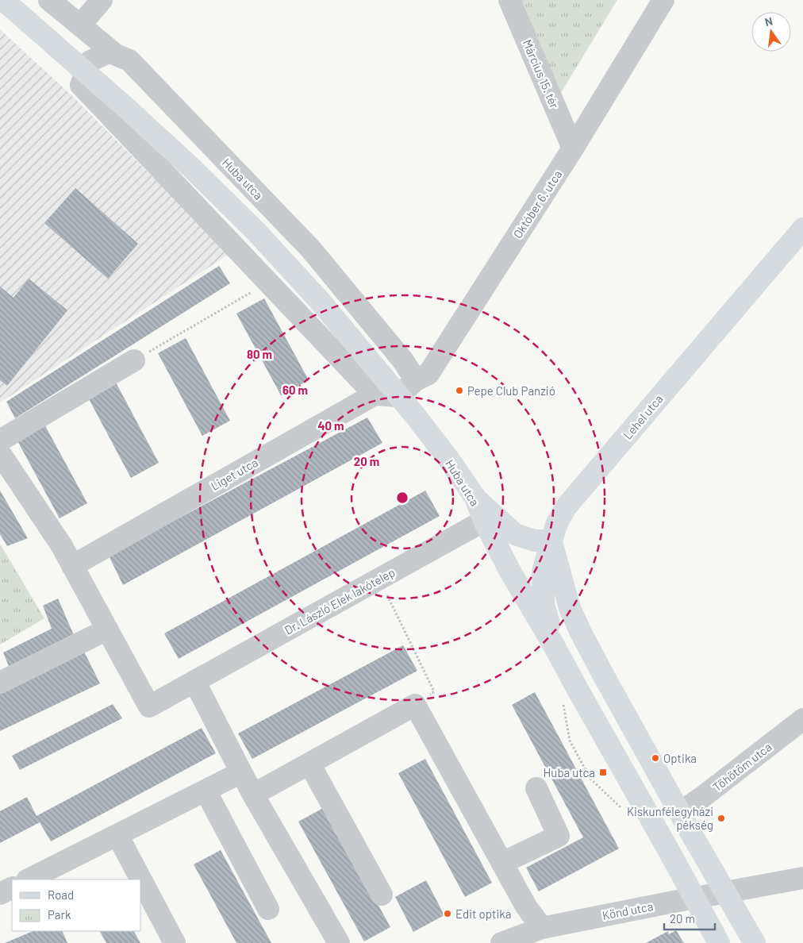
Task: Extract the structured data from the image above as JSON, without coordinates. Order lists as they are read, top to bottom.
{
  "streets": {
    "main road": ["Huba utca", "Lehel utca"],
    "street": [
      "Március 15. tér",
      "Október 6. utca",
      "Liget utca",
      "Dr. László Elek lakótelep",
      "Töhötöm utca",
      "Könd utca"
    ]
  },
  "crossings": [
    ["Március 15. tér", "Október 6. utca"],
    ["Huba utca", "Október 6. utca"],
    ["Huba utca", "Lehel utca"],
    ["Huba utca", "Dr. László Elek lakótelep"],
    ["Huba utca", "Könd utca"]
  ],
  "places": {
    "other": [
      "Pepe Club Panzió",
      "Optika",
      "Kiskunfélegyházi pékség",
      "Edit optika"
    ],
    "transit": ["Huba utca"]
  },
  "legend": ["Road", "Park"],
  "scale_bar": "20 m",
  "north": "top",
  "rings": [
    "80 m",
    "60 m",
    "40 m",
    "20 m"
  ]
}
